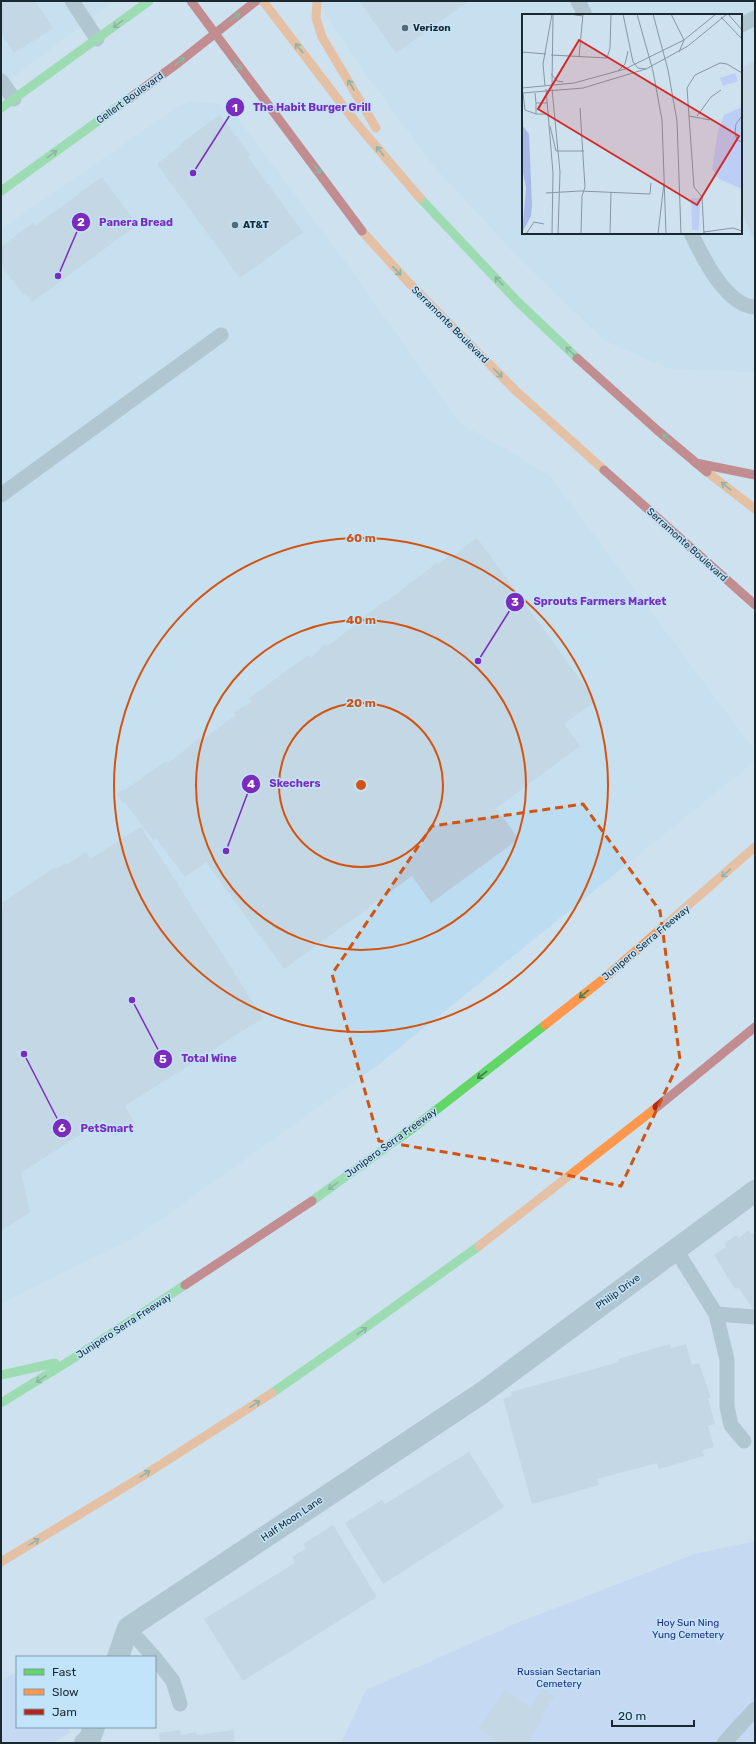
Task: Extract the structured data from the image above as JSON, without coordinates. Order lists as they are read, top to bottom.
{
  "streets": {
    "main road": ["Gellert Boulevard", "Serramonte Boulevard", "Junipero Serra Freeway"],
    "street": ["Philip Drive", "Half Moon Lane"]
  },
  "crossings": [
    ["Gellert Boulevard", "Serramonte Boulevard"],
    ["Philip Drive", "Half Moon Lane"]
  ],
  "one_way": ["Junipero Serra Freeway"],
  "parks": ["Hoy Sun Ning Yung Cemetery", "Russian Sectarian Cemetery"],
  "places": [
    "Verizon",
    "The Habit Burger Grill",
    "AT&T",
    "Panera Bread",
    "Sprouts Farmers Market",
    "Skechers",
    "Total Wine",
    "PetSmart"
  ],
  "legend": ["Fast", "Slow", "Jam"],
  "scale_bar": "20 m",
  "rings": ["60 m", "40 m", "20 m"]
}
